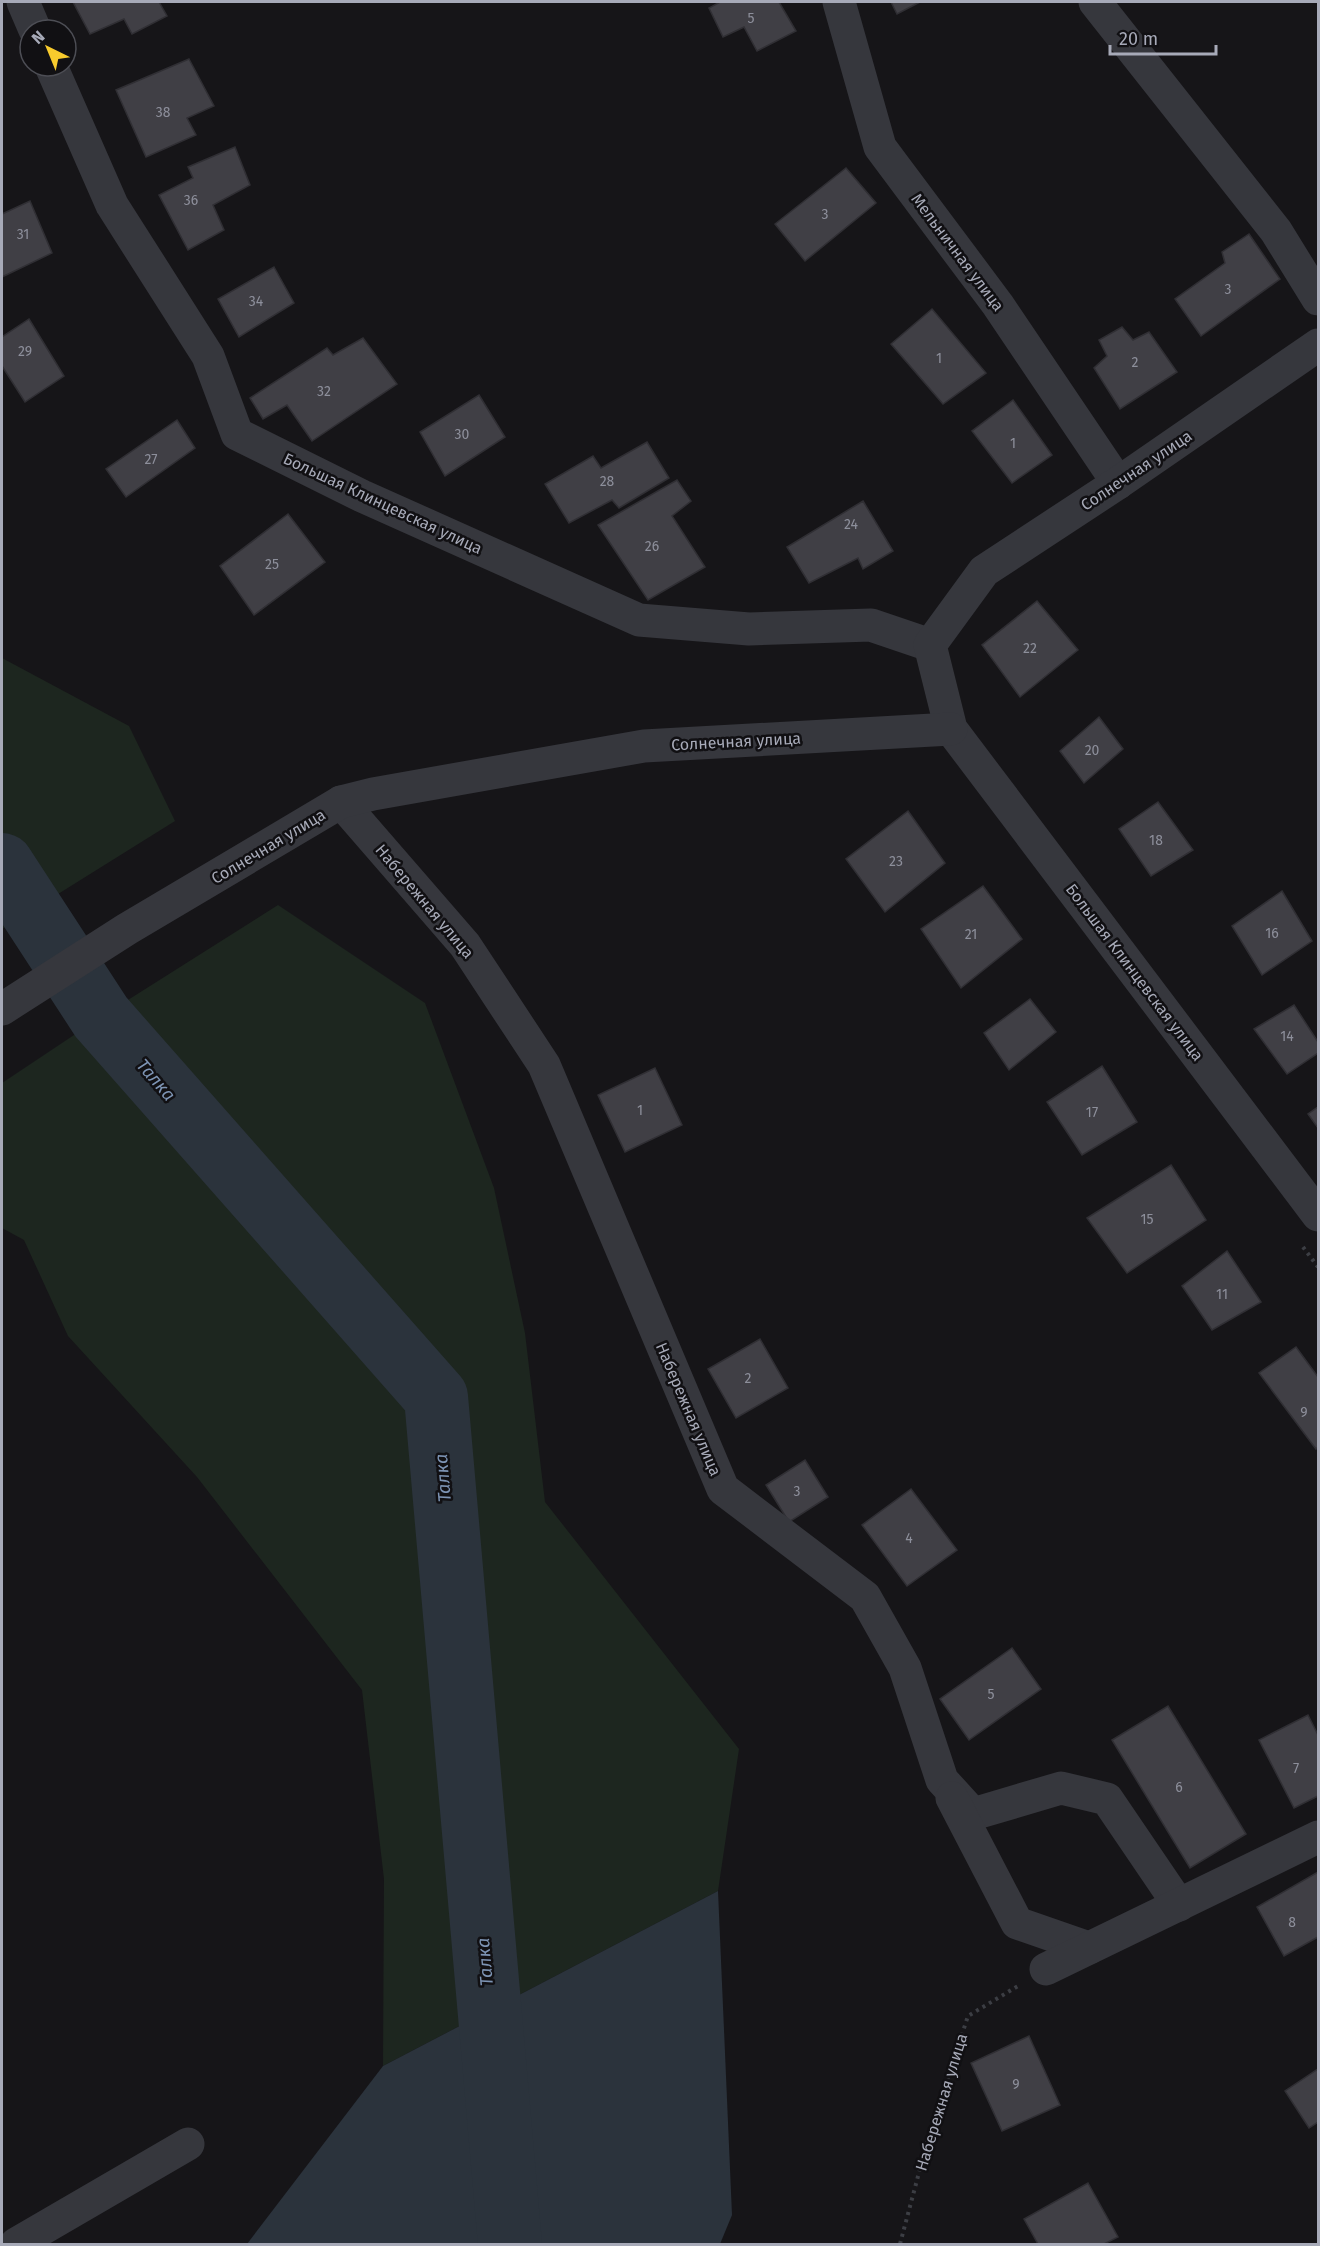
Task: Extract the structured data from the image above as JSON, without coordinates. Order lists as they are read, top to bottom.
{
  "streets": {
    "street": [
      "Мельничная улица",
      "Солнечная улица",
      "Большая Клинцевская улица",
      "Набережная улица"
    ]
  },
  "crossings": [
    ["Мельничная улица", "Солнечная улица"],
    ["Солнечная улица", "Большая Клинцевская улица"],
    ["Солнечная улица", "Набережная улица"]
  ],
  "water": ["Талка"],
  "house_numbers": [
    "5",
    "38",
    "36",
    "3",
    "31",
    "3",
    "34",
    "29",
    "1",
    "2",
    "32",
    "30",
    "1",
    "27",
    "28",
    "24",
    "26",
    "25",
    "22",
    "20",
    "18",
    "23",
    "16",
    "21",
    "14",
    "1",
    "17",
    "15",
    "11",
    "2",
    "9",
    "3",
    "4",
    "5",
    "7",
    "6",
    "8",
    "9"
  ],
  "scale_bar": "20 m",
  "north": "top left"
}
